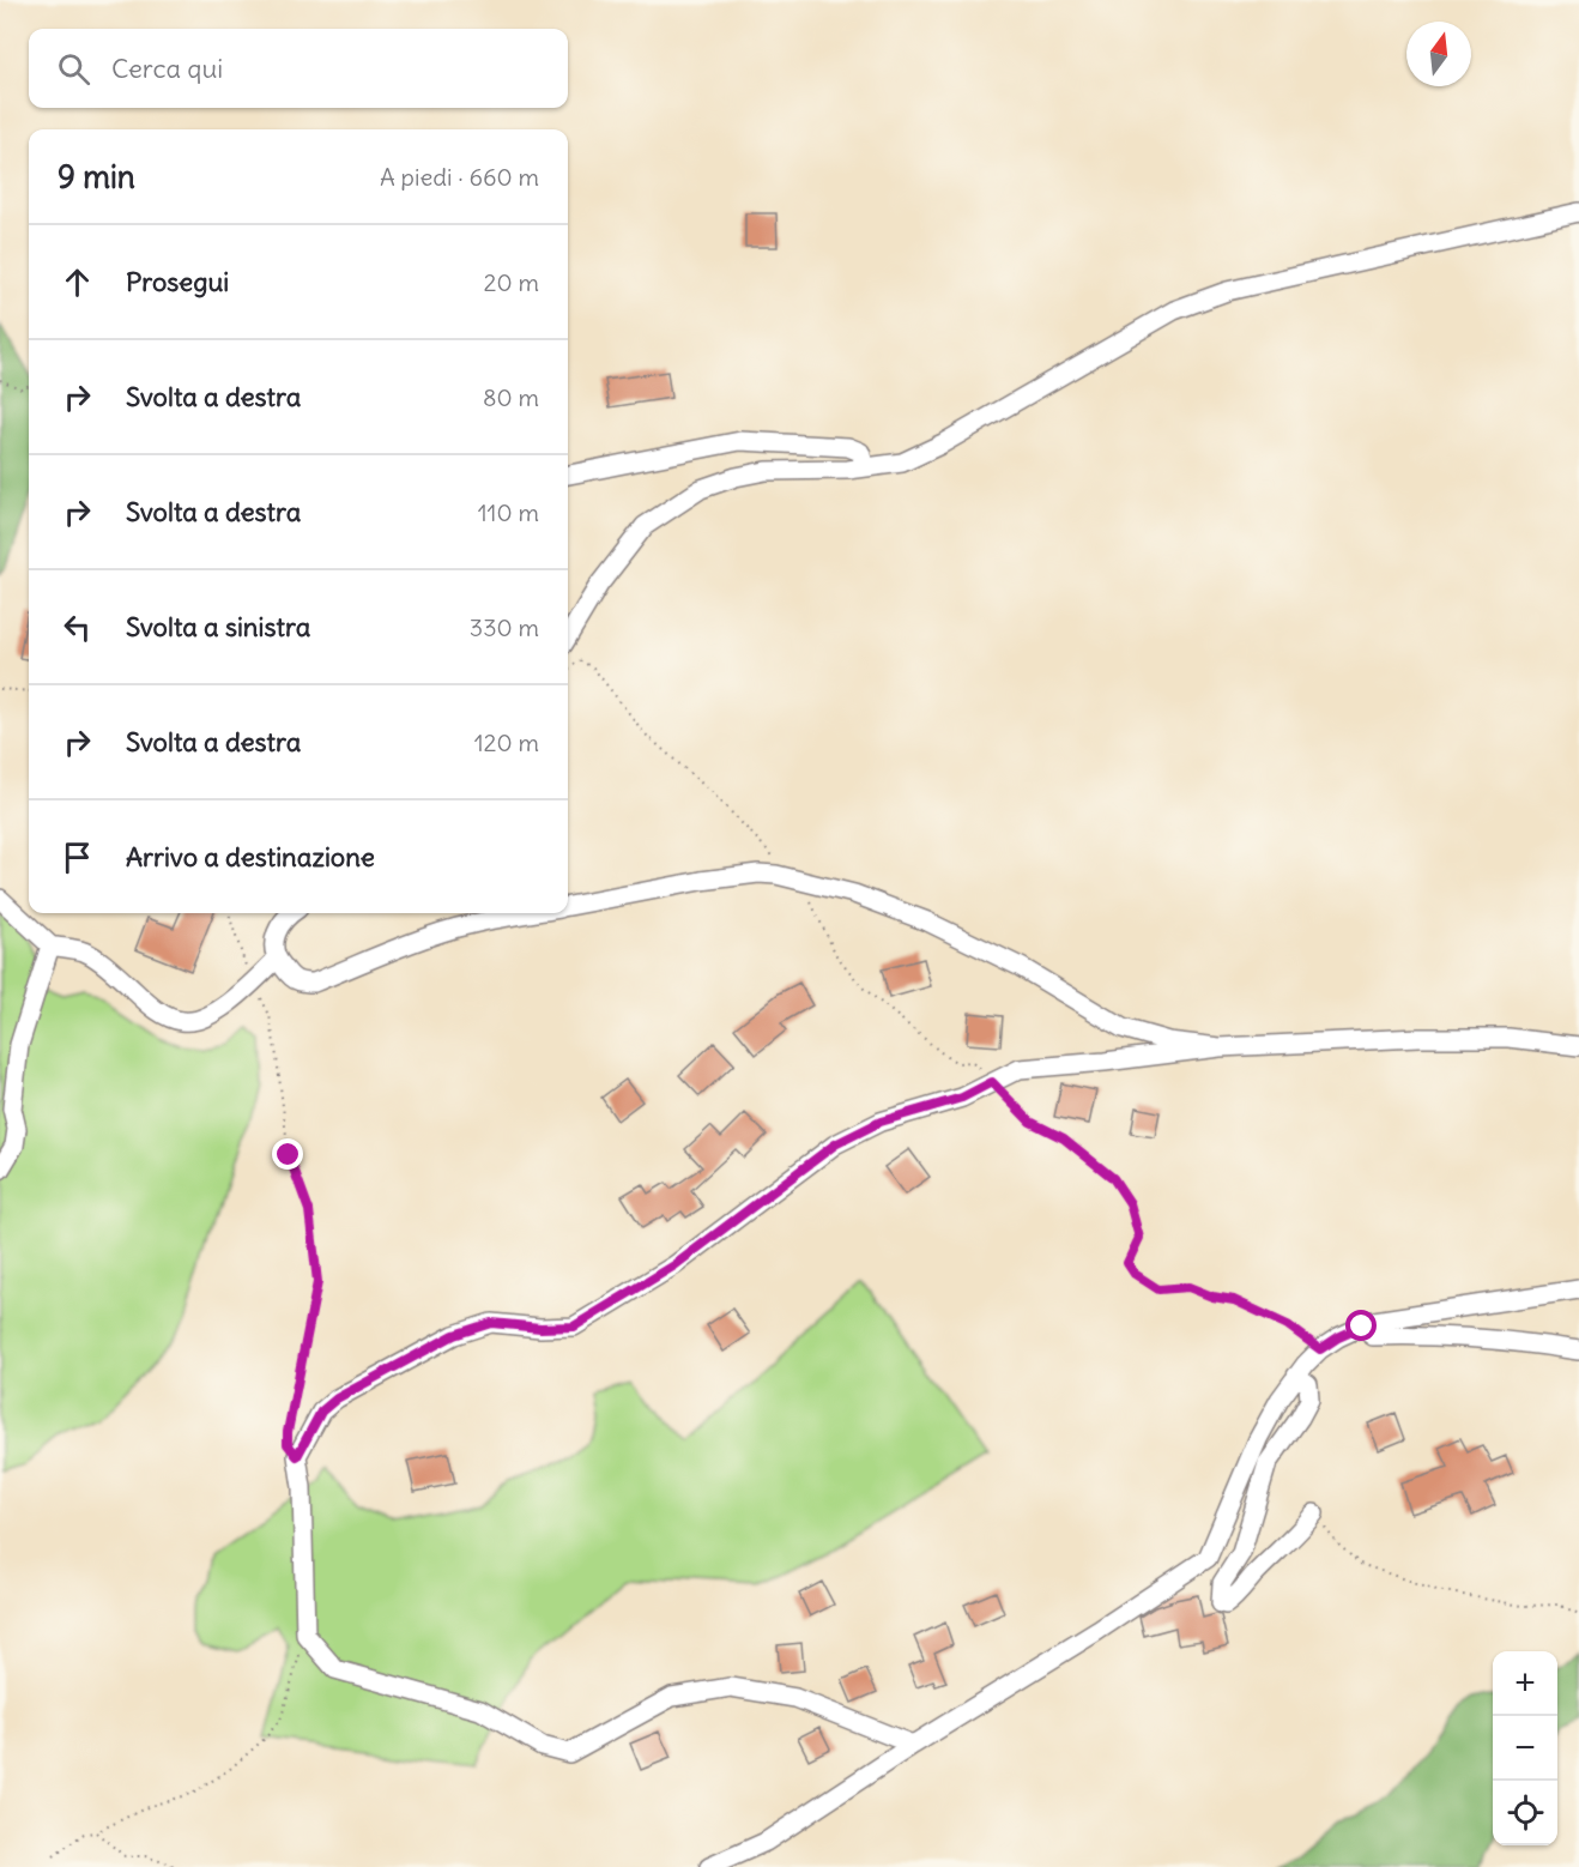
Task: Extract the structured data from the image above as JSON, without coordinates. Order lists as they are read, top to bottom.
{
  "north": "top",
  "page": {
    "search": "Cerca qui",
    "heading": ["9 min", "A piedi · 660 m"],
    "list": [
      ["Prosegui", "20 m"],
      ["Svolta a destra", "80 m"],
      ["Svolta a destra", "110 m"],
      ["Svolta a sinistra", "330 m"],
      ["Svolta a destra", "120 m"],
      "Arrivo a destinazione"
    ],
    "map_buttons": ["+", "−"]
  }
}
